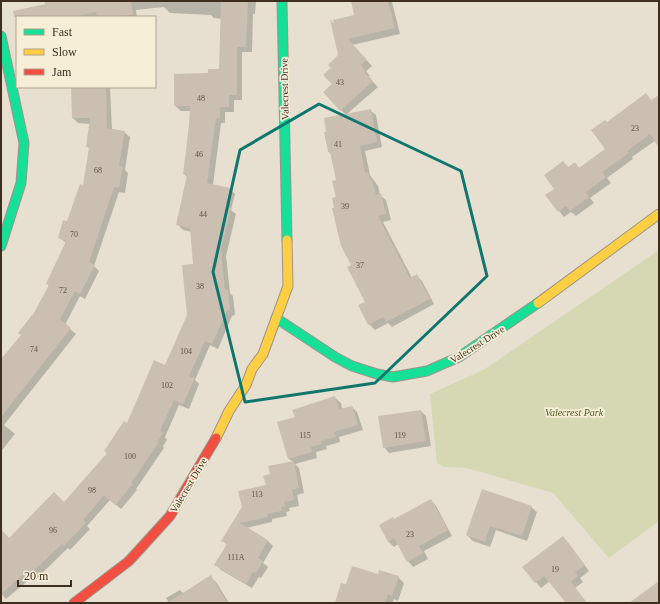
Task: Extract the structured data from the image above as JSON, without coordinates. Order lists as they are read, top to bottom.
{
  "streets": {
    "street": ["Valecrest Drive"]
  },
  "parks": ["Valecrest Park"],
  "house_numbers": [
    "43",
    "48",
    "23",
    "41",
    "46",
    "68",
    "39",
    "44",
    "70",
    "37",
    "38",
    "72",
    "74",
    "104",
    "102",
    "115",
    "119",
    "100",
    "98",
    "113",
    "96",
    "23",
    "111A",
    "19"
  ],
  "legend": ["Fast", "Slow", "Jam"],
  "scale_bar": "20 m"
}
